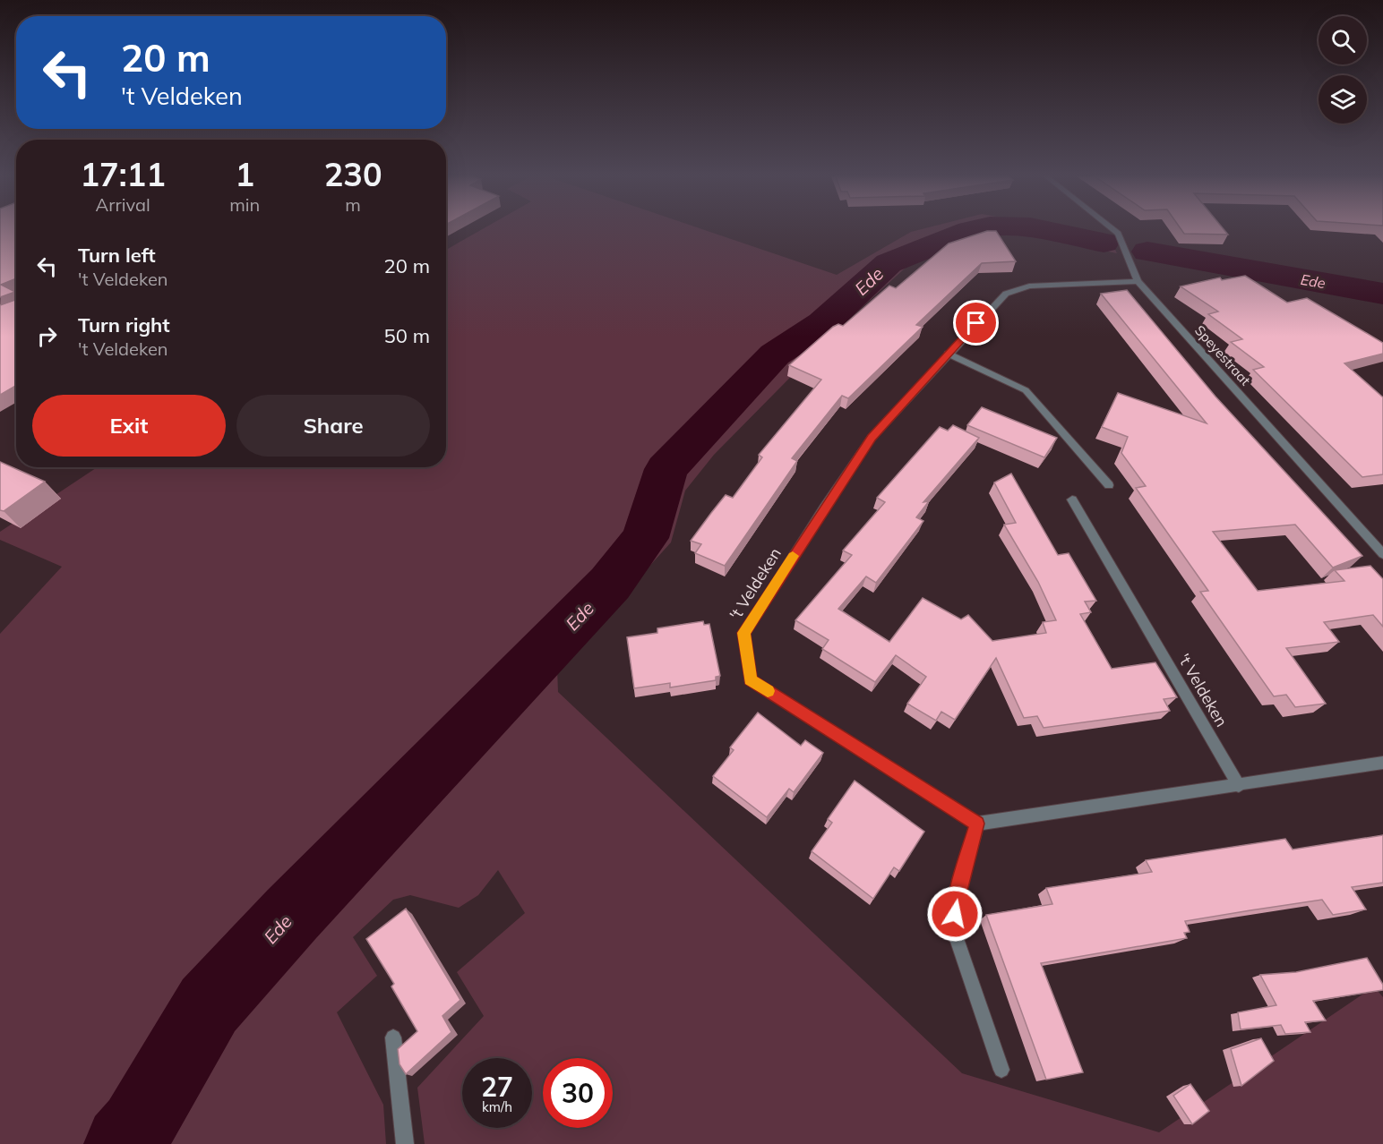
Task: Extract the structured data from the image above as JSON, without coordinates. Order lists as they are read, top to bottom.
{
  "streets": {
    "street": ["Speyestraat", "'t Veldeken"]
  },
  "crossings": [
    ["Speyestraat", "'t Veldeken"]
  ],
  "water": ["Ede"],
  "page": {
    "turn": ["20 m", "'t Veldeken"],
    "eta": [
      "17:11",
      "Arrival",
      "1",
      "min",
      "230",
      "m"
    ],
    "list": [
      {
        "name": "Turn left",
        "note": "'t Veldeken",
        "value": "20 m"
      },
      {
        "name": "Turn right",
        "note": "'t Veldeken",
        "value": "50 m"
      }
    ],
    "buttons": ["Exit", "Share"],
    "speed": "27 km/h",
    "limit": "30"
  }
}
